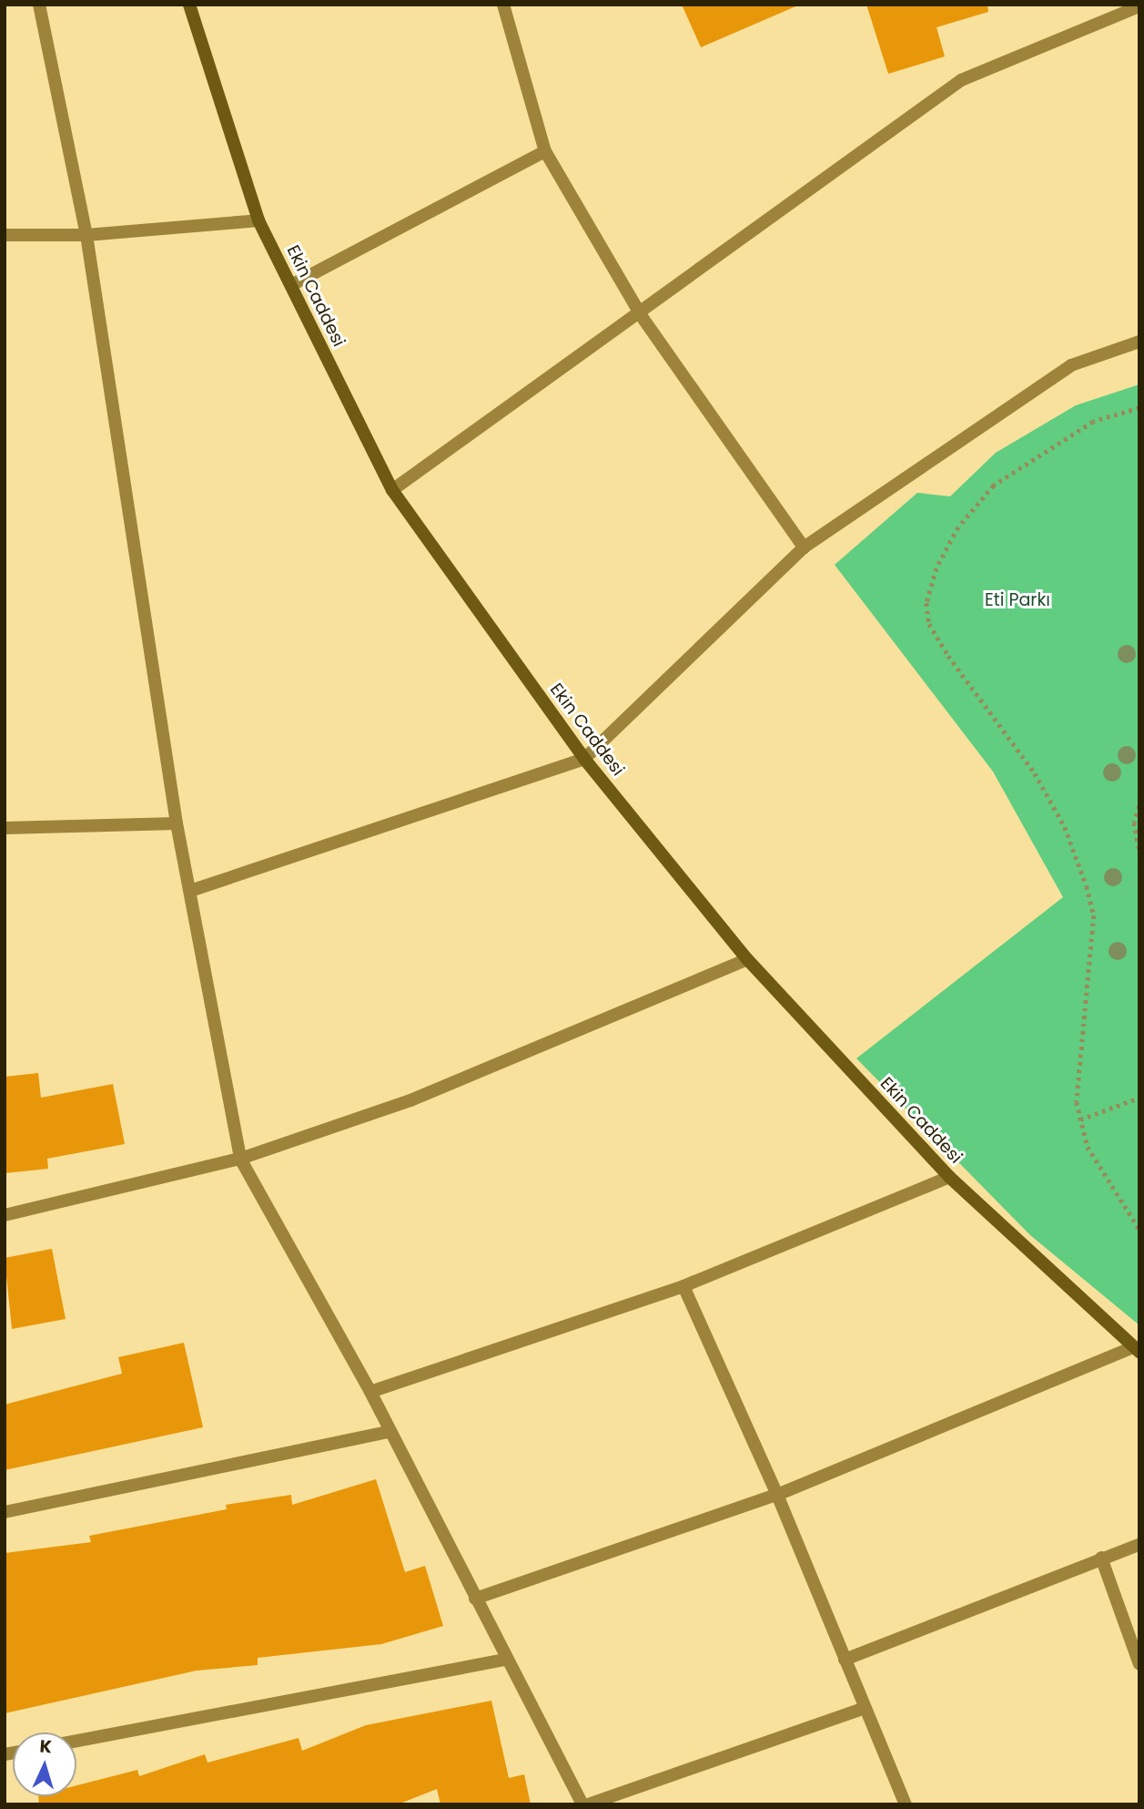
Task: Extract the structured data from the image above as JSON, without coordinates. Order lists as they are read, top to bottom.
{
  "streets": {
    "street": ["Ekin Caddesi"]
  },
  "parks": ["Eti Parkı"],
  "north": "top"
}
